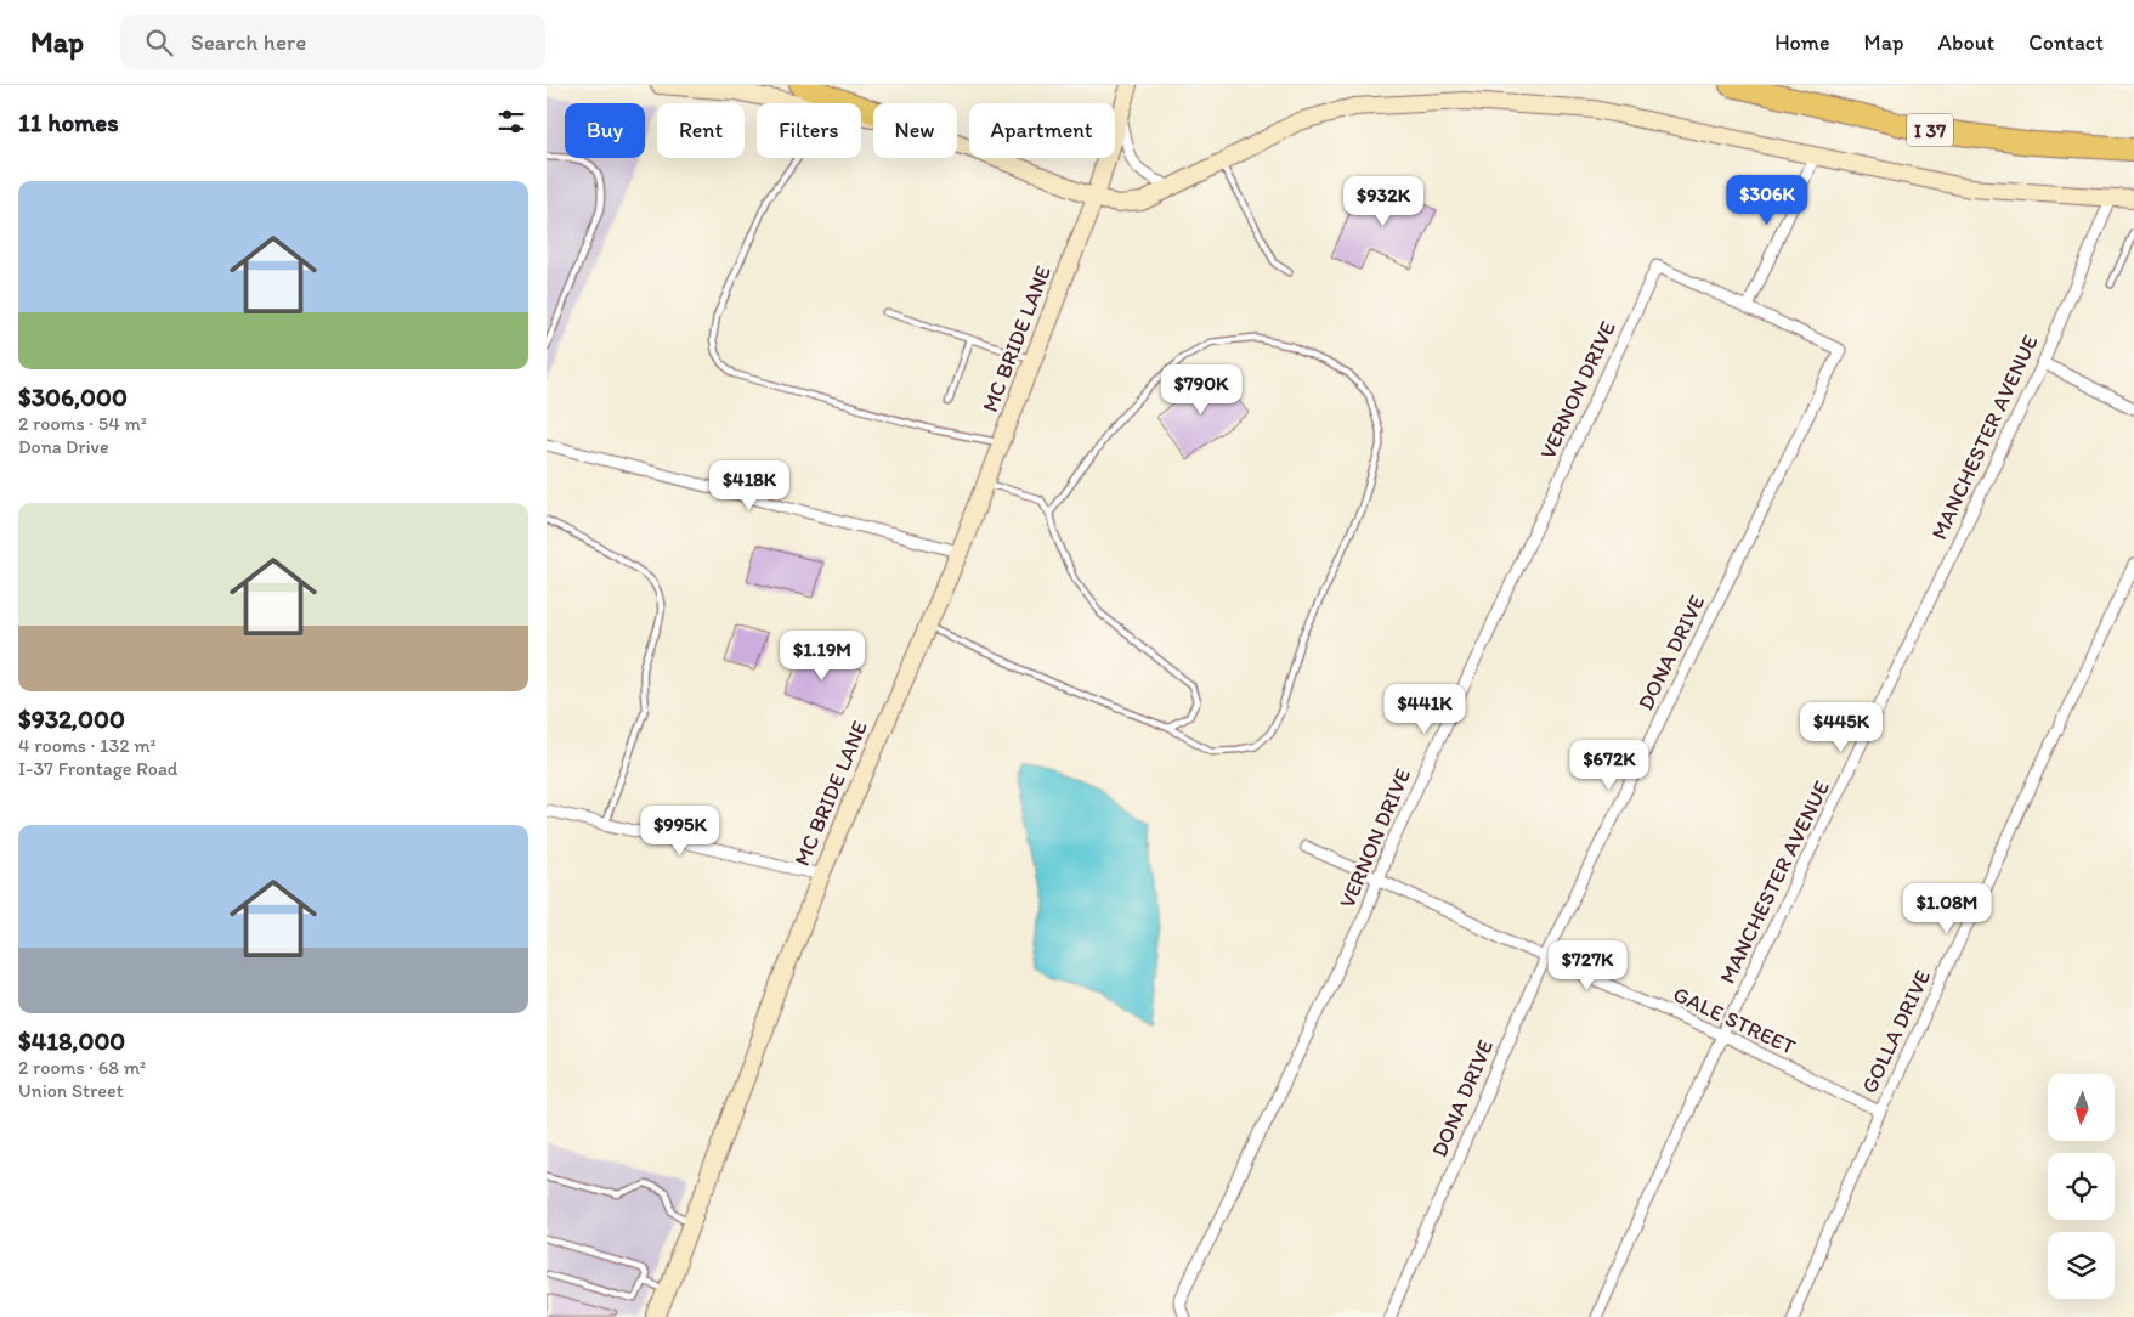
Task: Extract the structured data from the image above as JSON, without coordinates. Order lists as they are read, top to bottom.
{
  "streets": {
    "highway": ["I 37"],
    "main road": ["MC BRIDE LANE"],
    "street": [
      "VERNON DRIVE",
      "MANCHESTER AVENUE",
      "DONA DRIVE",
      "GALE STREET",
      "GOLLA DRIVE"
    ]
  },
  "crossings": [
    ["VERNON DRIVE", "DONA DRIVE"],
    ["VERNON DRIVE", "GALE STREET"],
    ["MANCHESTER AVENUE", "GALE STREET"],
    ["DONA DRIVE", "GALE STREET"],
    ["GALE STREET", "GOLLA DRIVE"]
  ],
  "north": "bottom",
  "page": {
    "header": "Map",
    "search": "Search here",
    "nav": [
      "Home",
      "Map",
      "About",
      "Contact"
    ],
    "heading": "11 homes",
    "chip": [
      "Buy",
      "Rent",
      "Filters",
      "New",
      "Apartment"
    ],
    "list": [
      {
        "name": "$306,000",
        "note": "2 rooms · 54 m² · Dona Drive"
      },
      {
        "name": "$932,000",
        "note": "4 rooms · 132 m² · I-37 Frontage Road"
      },
      {
        "name": "$418,000",
        "note": "2 rooms · 68 m² · Union Street"
      }
    ],
    "price": [
      "$306K",
      "$932K",
      "$790K",
      "$418K",
      "$1.19M",
      "$441K",
      "$445K",
      "$672K",
      "$995K",
      "$1.08M",
      "$727K"
    ]
  }
}
